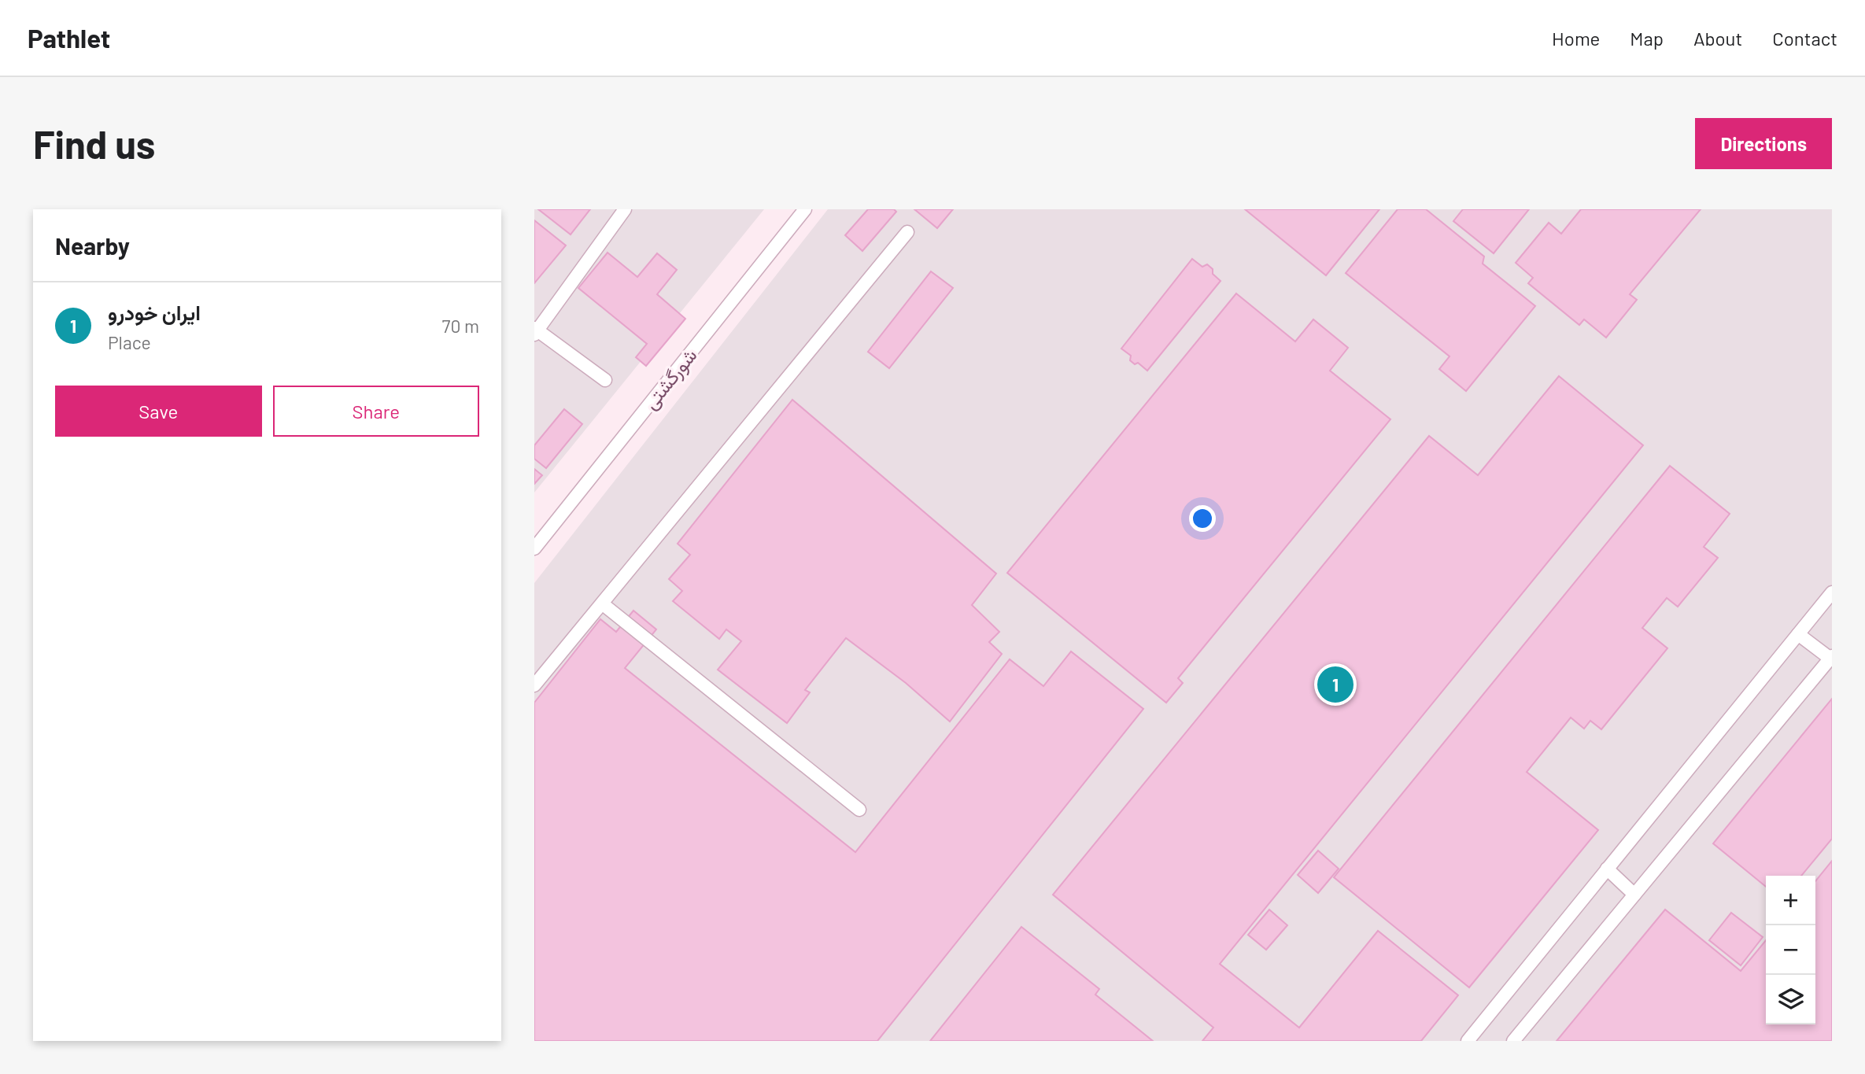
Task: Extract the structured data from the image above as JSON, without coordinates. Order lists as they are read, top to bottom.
{
  "streets": {
    "lane": ["شورگشتی"]
  },
  "page": {
    "header": "Pathlet",
    "nav": [
      "Home",
      "Map",
      "About",
      "Contact"
    ],
    "buttons": [
      "Directions",
      ["Save", "Share"]
    ],
    "title": "Find us",
    "heading": "Nearby",
    "list": [
      {
        "mark": "1",
        "name": "ایران خودرو",
        "note": "Place",
        "value": "70 m"
      }
    ],
    "pins": "1",
    "map_buttons": ["+", "−"]
  }
}
